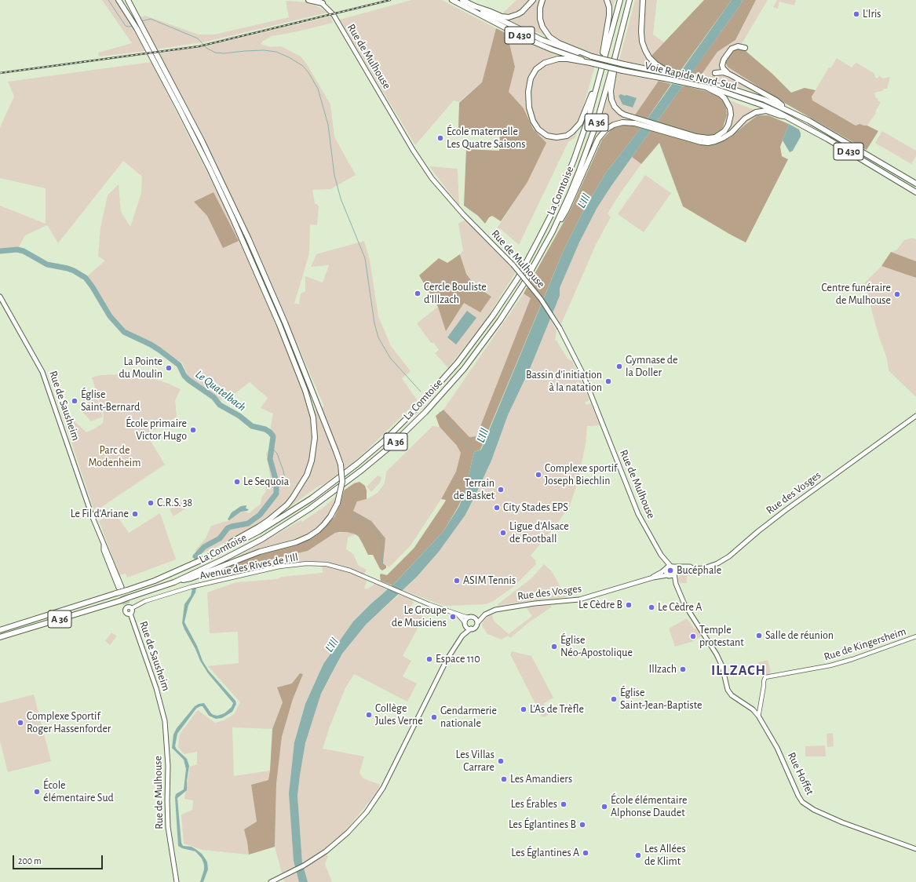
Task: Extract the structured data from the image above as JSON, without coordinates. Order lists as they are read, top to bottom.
{
  "streets": {
    "highway": [
      "D 430",
      "Voie Rapide Nord-Sud",
      "A 36",
      "La Comtoise"
    ],
    "main road": [
      "Rue de Mulhouse",
      "Rue de Sausheim",
      "Rue des Vosges",
      "Rue Hoffet"
    ],
    "street": ["Avenue des Rives de l'Ill", "Rue de Kingersheim"]
  },
  "crossings": [
    ["Rue de Mulhouse", "Rue de Sausheim"],
    ["Rue de Mulhouse", "Rue des Vosges"],
    ["Rue de Sausheim", "Avenue des Rives de l'Ill"],
    ["Rue des Vosges", "Avenue des Rives de l'Ill"],
    ["Rue de Kingersheim", "Rue Hoffet"]
  ],
  "districts": ["ILLZACH"],
  "water": ["L'Ill", "Le Quatelbach"],
  "parks": ["Parc de Modenheim"],
  "places": [
    "L'Iris",
    "École maternelle Les Quatre Saisons",
    "Cercle Bouliste d'Illzach",
    "Centre funéraire de Mulhouse",
    "Gymnase de la Doller",
    "La Pointe du Moulin",
    "Bassin d'initiation à la natation",
    "Église Saint-Bernard",
    "École primaire Victor Hugo",
    "Complexe sportif Joseph Biechlin",
    "Le Sequoïa",
    "Terrain de Basket",
    "C.R.S. 38",
    "City Stades EPS",
    "Le Fil d'Ariane",
    "Ligue d'Alsace de Football",
    "Bucéphale",
    "ASIM Tennis",
    "Le Cèdre B",
    "Le Cèdre A",
    "Le Groupe de Musiciens",
    "Salle de réunion",
    "Temple protestant",
    "Église Néo-Apostolique",
    "Espace 110",
    "Illzach",
    "Église Saint-Jean-Baptiste",
    "L'As de Trèfle",
    "Collège Jules Verne",
    "Gendarmerie nationale",
    "Complexe Sportif Roger Hassenforder",
    "Les Villas Carrare",
    "Les Amandiers",
    "École élémentaire Sud",
    "Les Érables",
    "École élémentaire Alphonse Daudet",
    "Les Églantines B",
    "Les Églantines A",
    "Les Allées de Klimt"
  ],
  "scale_bar": "200 m"
}
